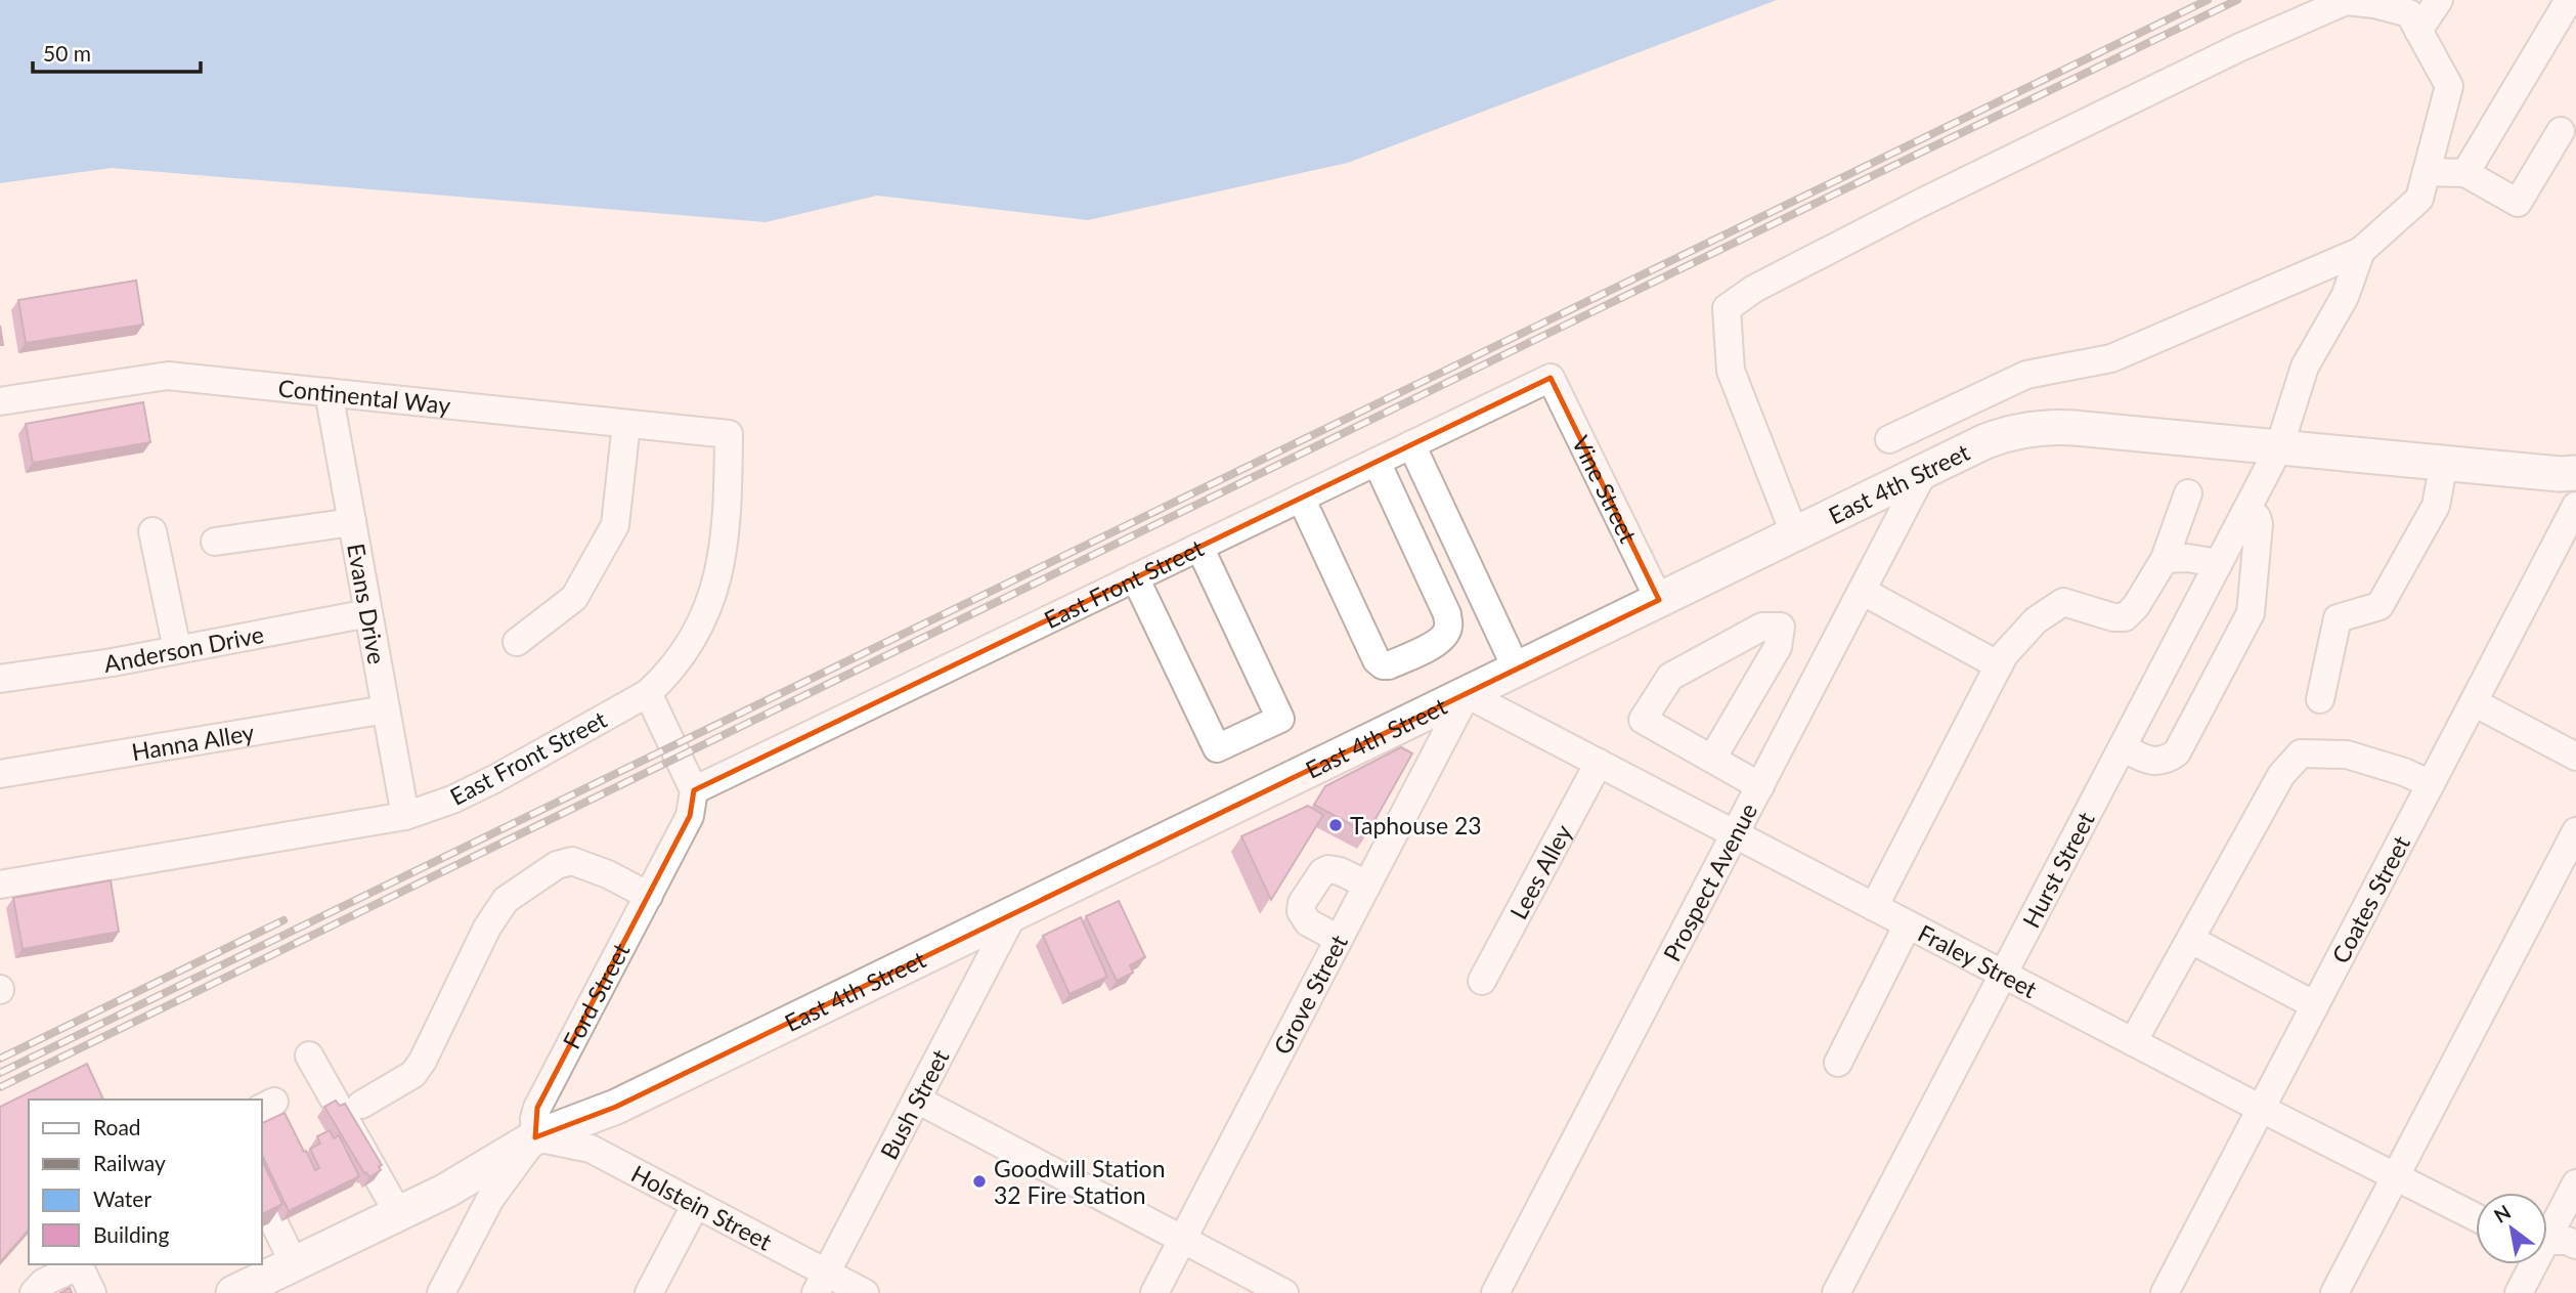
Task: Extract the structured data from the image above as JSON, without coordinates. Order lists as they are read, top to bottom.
{
  "streets": {
    "main road": ["East 4th Street"],
    "street": [
      "Continental Way",
      "Vine Street",
      "East Front Street",
      "Evans Drive",
      "Anderson Drive",
      "Hanna Alley",
      "Hurst Street",
      "Lees Alley",
      "Prospect Avenue",
      "Coates Street",
      "Fraley Street",
      "Grove Street",
      "Ford Street",
      "Bush Street",
      "Holstein Street"
    ]
  },
  "crossings": [
    ["Continental Way", "East Front Street"],
    ["Continental Way", "Evans Drive"],
    ["East 4th Street", "Vine Street"],
    ["East 4th Street", "Hurst Street"],
    ["East 4th Street", "Prospect Avenue"],
    ["East 4th Street", "Fraley Street"],
    ["East 4th Street", "Grove Street"],
    ["East 4th Street", "Ford Street"],
    ["East 4th Street", "Bush Street"],
    ["East 4th Street", "Holstein Street"],
    ["Vine Street", "East Front Street"],
    ["East Front Street", "Evans Drive"],
    ["East Front Street", "Ford Street"],
    ["Evans Drive", "Anderson Drive"],
    ["Evans Drive", "Hanna Alley"],
    ["Hurst Street", "Fraley Street"],
    ["Lees Alley", "Fraley Street"],
    ["Prospect Avenue", "Fraley Street"],
    ["Coates Street", "Fraley Street"],
    ["Fraley Street", "Grove Street"],
    ["Ford Street", "Holstein Street"],
    ["Bush Street", "Holstein Street"]
  ],
  "places": ["Taphouse 23", "Goodwill Station 32 Fire Station"],
  "legend": [
    "Road",
    "Railway",
    "Water",
    "Building"
  ],
  "scale_bar": "50 m",
  "north": "top left"
}
